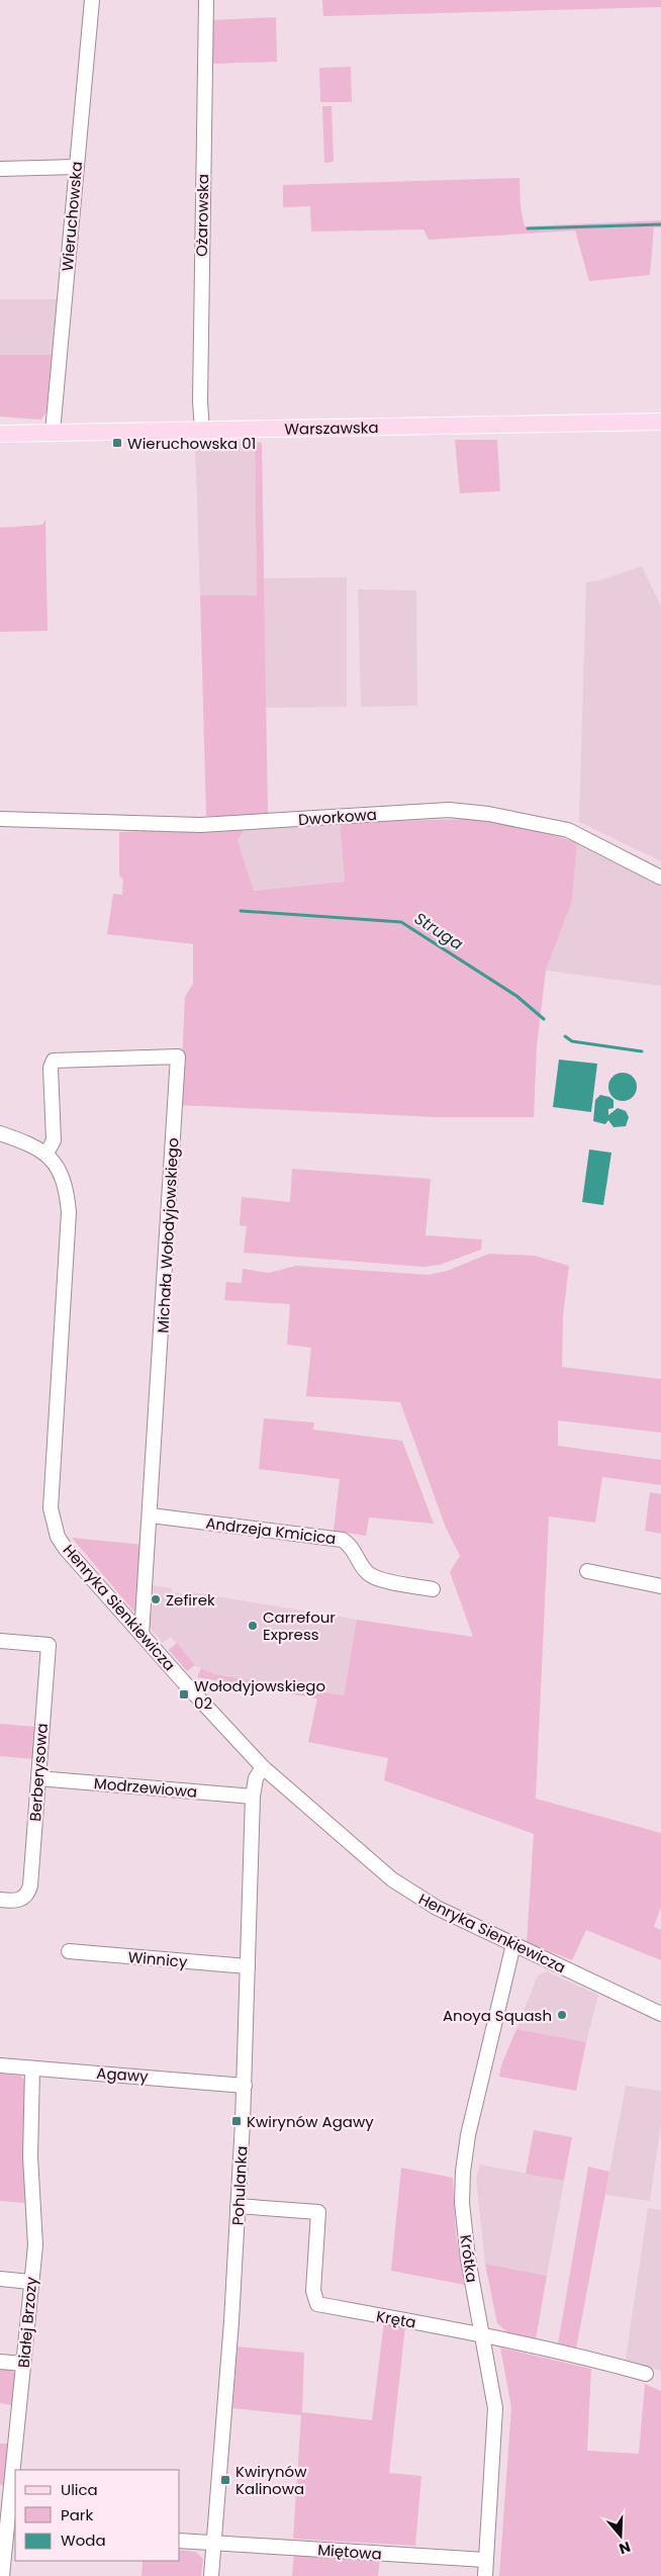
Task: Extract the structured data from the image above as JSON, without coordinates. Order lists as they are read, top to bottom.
{
  "streets": {
    "main road": ["Warszawska"],
    "street": [
      "Ożarowska",
      "Wieruchowska",
      "Dworkowa",
      "Michała Wołodyjowskiego",
      "Andrzeja Kmicica",
      "Henryka Sienkiewicza",
      "Berberysowa",
      "Modrzewiowa",
      "Winnicy",
      "Agawy",
      "Pohulanka",
      "Krótka",
      "Kręta",
      "Białej Brzozy",
      "Miętowa"
    ]
  },
  "crossings": [
    ["Ożarowska", "Warszawska"],
    ["Wieruchowska", "Warszawska"],
    ["Michała Wołodyjowskiego", "Andrzeja Kmicica"],
    ["Michała Wołodyjowskiego", "Henryka Sienkiewicza"],
    ["Henryka Sienkiewicza", "Pohulanka"],
    ["Henryka Sienkiewicza", "Krótka"],
    ["Berberysowa", "Modrzewiowa"],
    ["Modrzewiowa", "Pohulanka"],
    ["Winnicy", "Pohulanka"],
    ["Agawy", "Pohulanka"],
    ["Agawy", "Białej Brzozy"],
    ["Pohulanka", "Kręta"],
    ["Pohulanka", "Miętowa"],
    ["Krótka", "Kręta"],
    ["Krótka", "Miętowa"]
  ],
  "water": ["Struga"],
  "places": {
    "transit": [
      "Wieruchowska 01",
      "Wołodyjowskiego 02",
      "Kwirynów Agawy",
      "Kwirynów Kalinowa"
    ],
    "other": ["Zefirek", "Carrefour Express", "Anoya Squash"]
  },
  "legend": ["Ulica", "Park", "Woda"],
  "north": "bottom"
}
